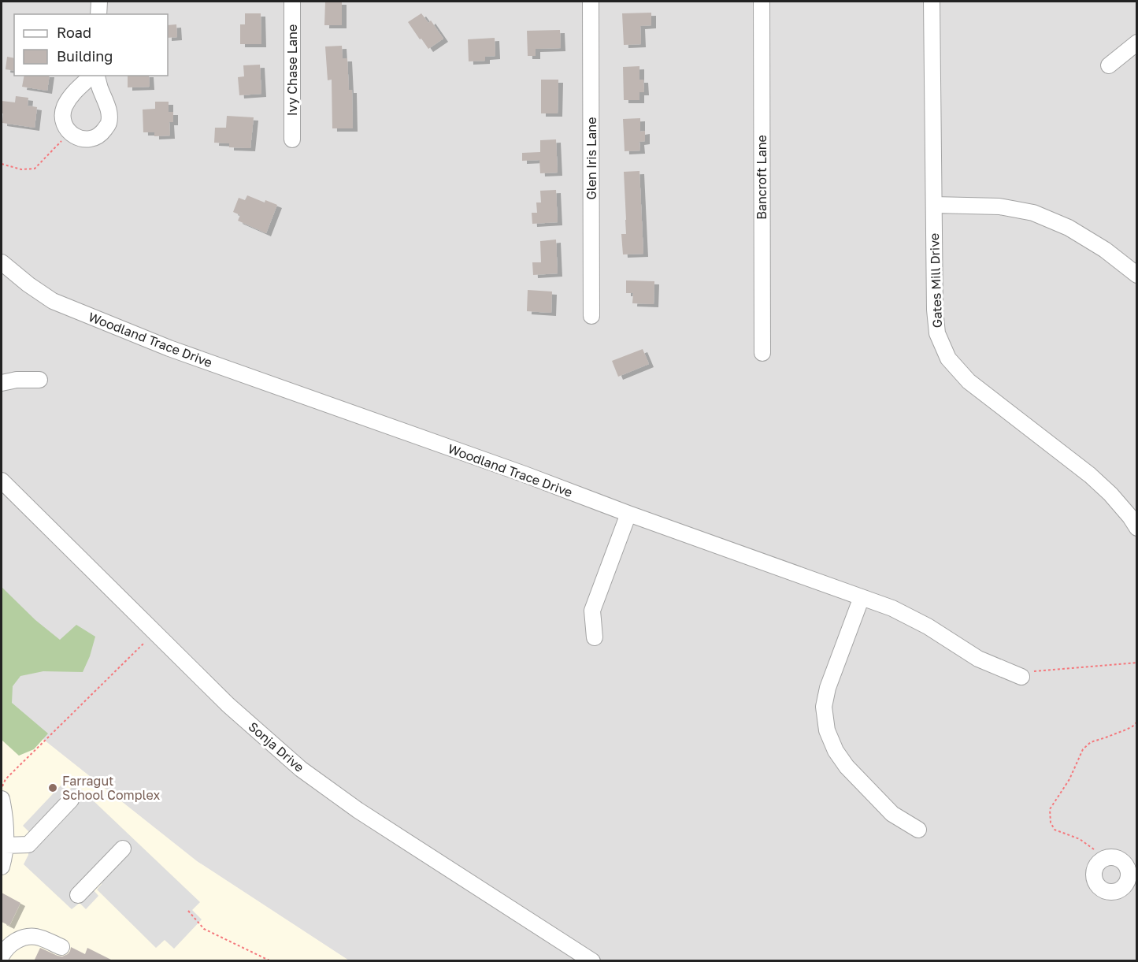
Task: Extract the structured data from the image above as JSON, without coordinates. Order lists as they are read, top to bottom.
{
  "streets": {
    "street": [
      "Ivy Chase Lane",
      "Glen Iris Lane",
      "Bancroft Lane",
      "Gates Mill Drive",
      "Woodland Trace Drive",
      "Sonja Drive"
    ]
  },
  "places": ["Farragut School Complex"],
  "legend": ["Road", "Building"]
}
